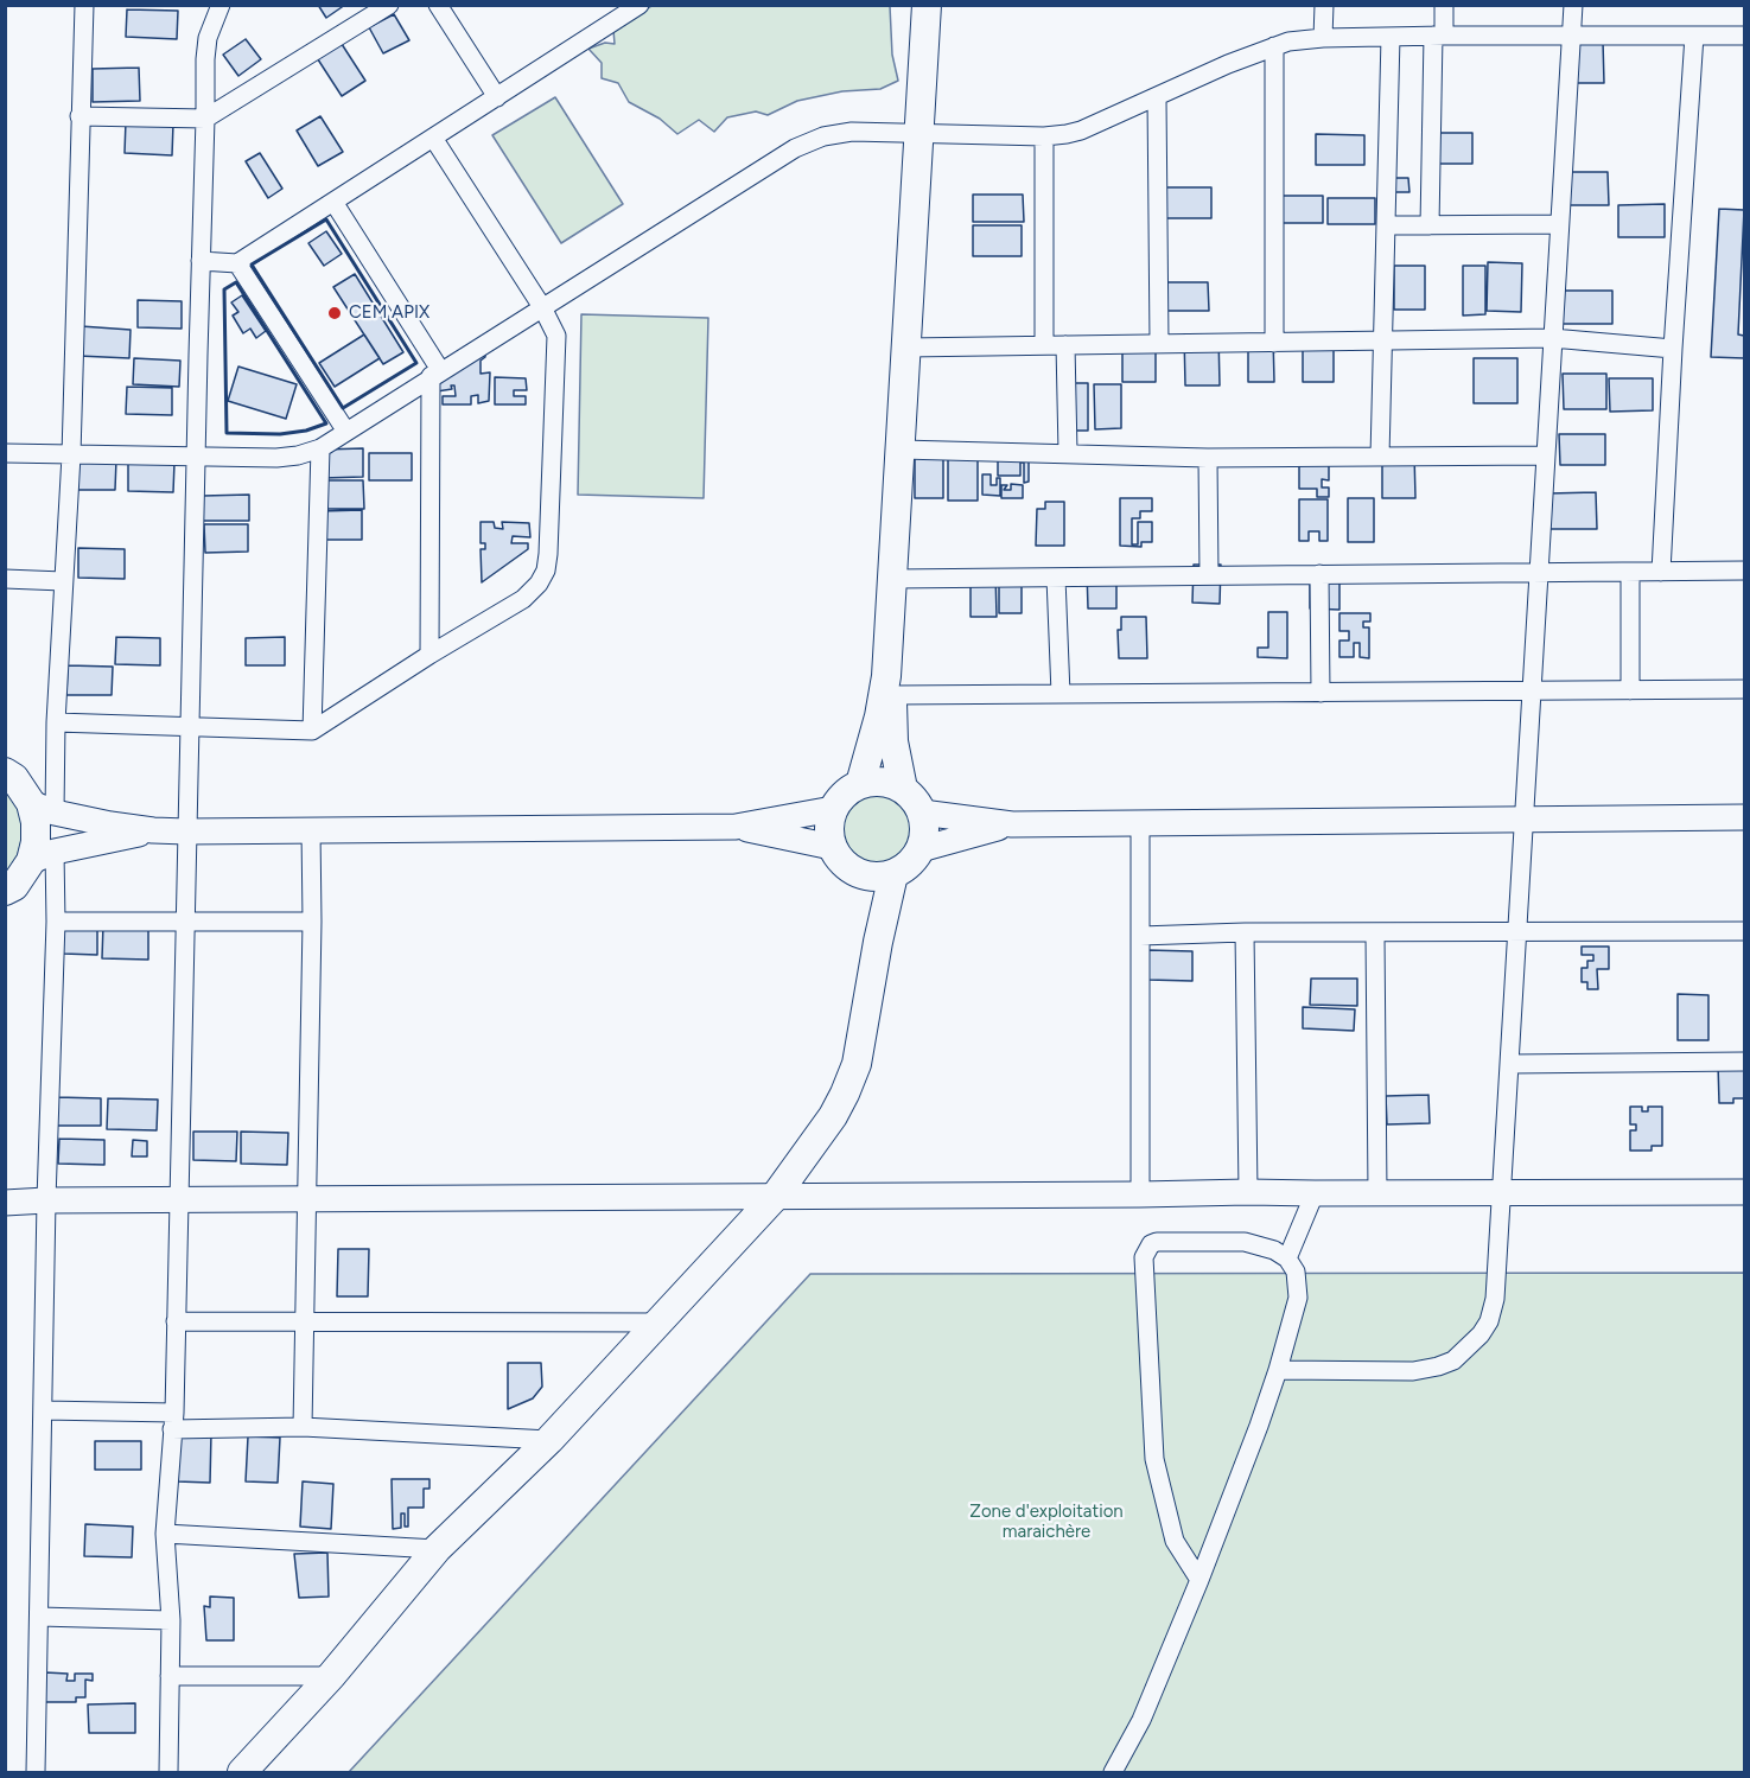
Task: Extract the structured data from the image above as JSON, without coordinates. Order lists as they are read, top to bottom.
{
  "parks": ["Zone d'exploitation maraichère"],
  "places": ["CEM APIX"]
}
